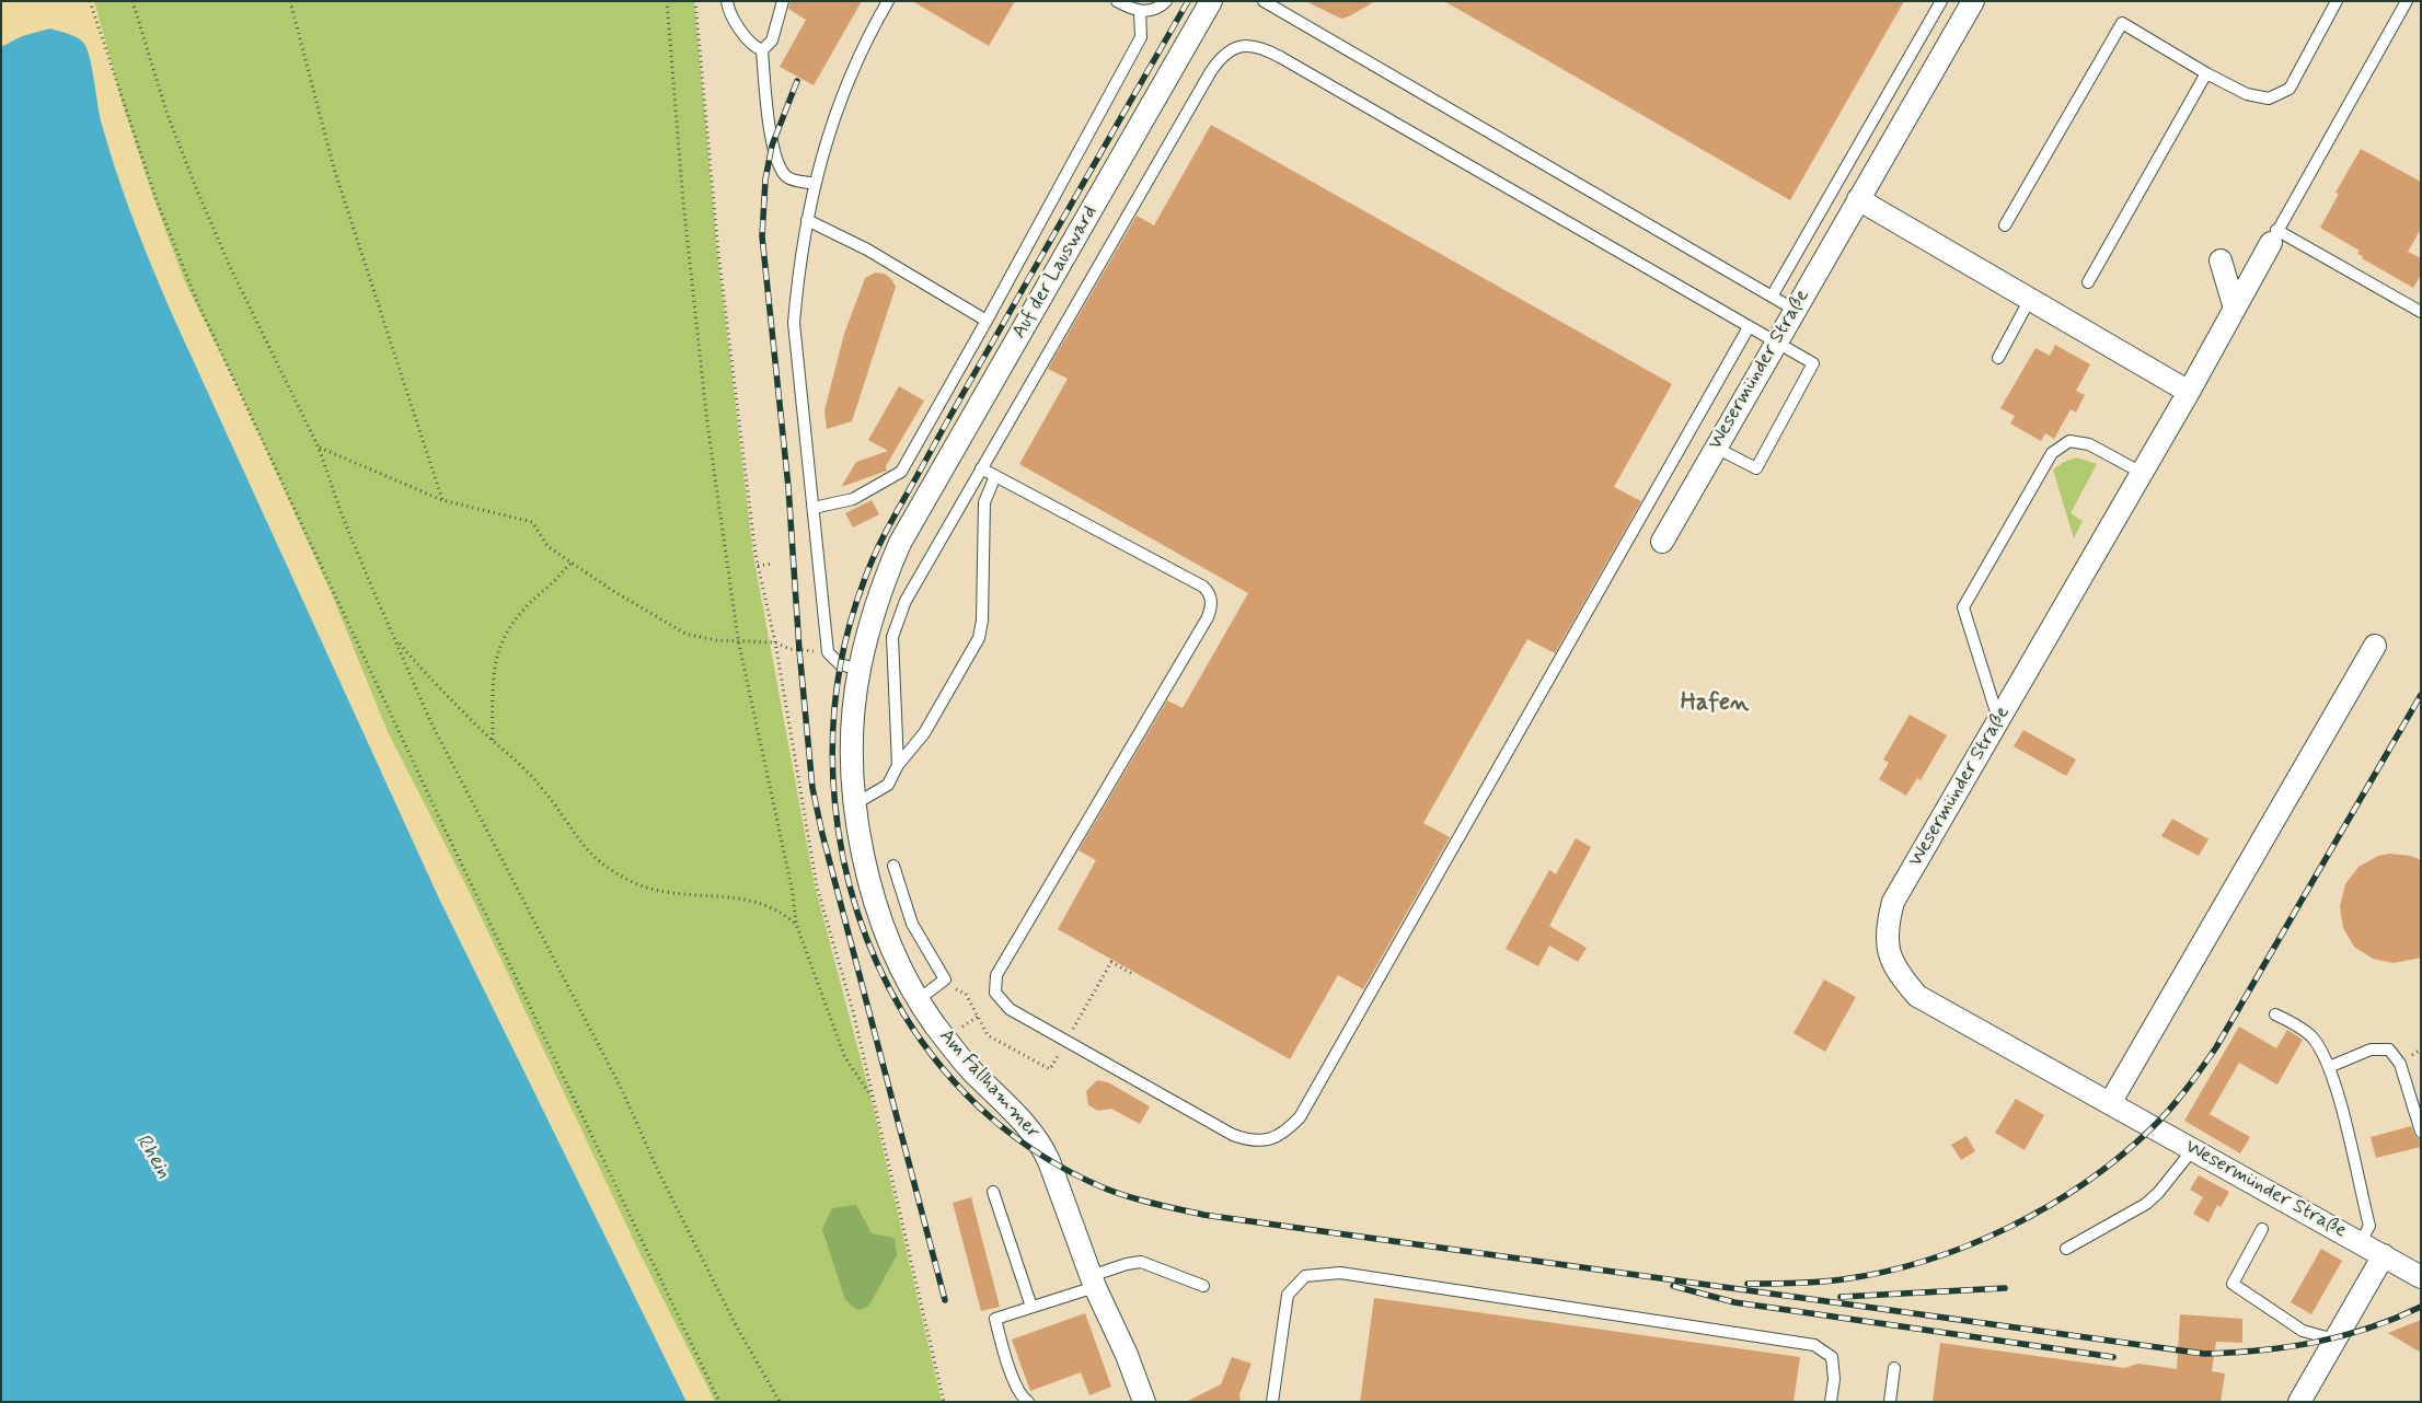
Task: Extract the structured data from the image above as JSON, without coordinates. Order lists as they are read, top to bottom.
{
  "streets": {
    "street": ["Auf der Lausward", "Wesermünder Straße", "Am Fallhammer"]
  },
  "crossings": [
    ["Auf der Lausward", "Am Fallhammer"]
  ],
  "districts": ["Hafen"],
  "water": ["Rhein"]
}
